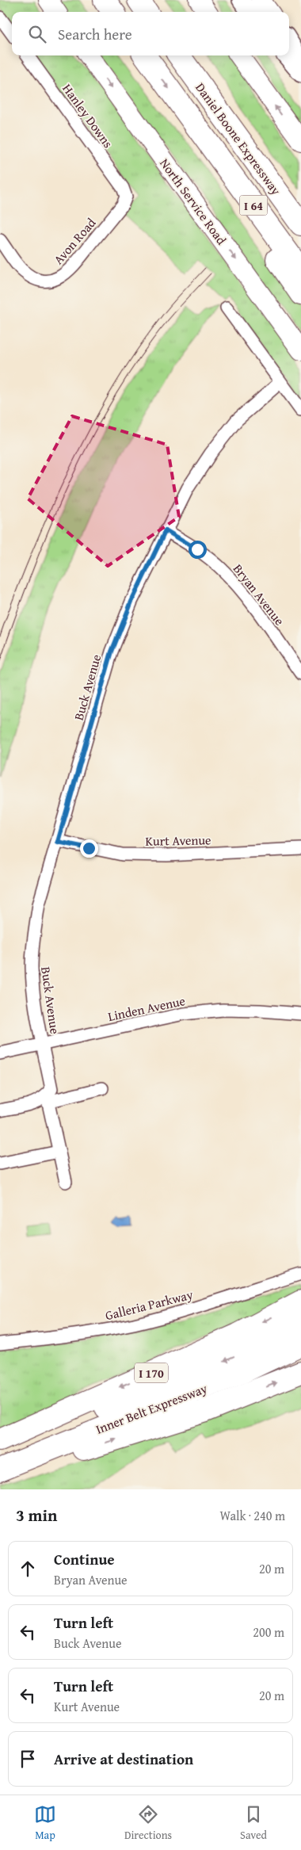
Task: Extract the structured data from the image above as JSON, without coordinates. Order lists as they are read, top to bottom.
{
  "streets": {
    "highway": [
      "Daniel Boone Expressway",
      "I 64",
      "I 170",
      "Inner Belt Expressway"
    ],
    "main road": ["North Service Road"],
    "street": [
      "Hanley Downs",
      "Avon Road",
      "Bryan Avenue",
      "Buck Avenue",
      "Kurt Avenue",
      "Linden Avenue",
      "Galleria Parkway"
    ]
  },
  "crossings": [
    ["Hanley Downs", "Avon Road"],
    ["Bryan Avenue", "Buck Avenue"],
    ["Buck Avenue", "Kurt Avenue"],
    ["Buck Avenue", "Linden Avenue"]
  ],
  "page": {
    "search": "Search here",
    "heading": ["3 min", "Walk · 240 m"],
    "list": [
      ["Continue", "Bryan Avenue", "20 m"],
      ["Turn left", "Buck Avenue", "200 m"],
      ["Turn left", "Kurt Avenue", "20 m"],
      "Arrive at destination"
    ],
    "nav": ["Map", "Directions", "Saved"]
  }
}
